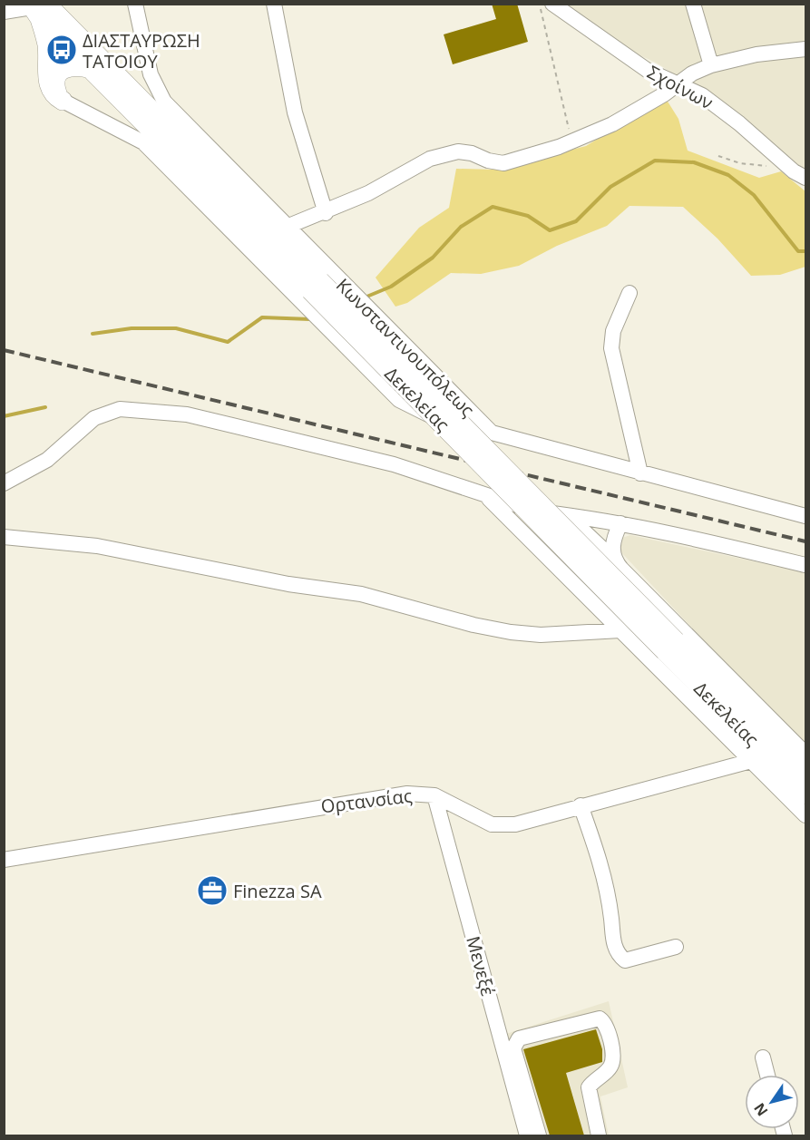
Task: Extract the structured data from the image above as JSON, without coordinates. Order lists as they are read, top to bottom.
{
  "streets": {
    "main road": ["Δεκελείας"],
    "street": [
      "Σχοίνων",
      "Κωνσταντινουπόλεως",
      "Ορτανσίας",
      "Μενεξέ"
    ]
  },
  "crossings": [
    ["Ορτανσίας", "Μενεξέ"]
  ],
  "places": {
    "bus stop": ["ΔΙΑΣΤΑΥΡΩΣΗ ΤΑΤΟΙΟΥ"],
    "office": ["Finezza SA"]
  },
  "north": "bottom left"
}
